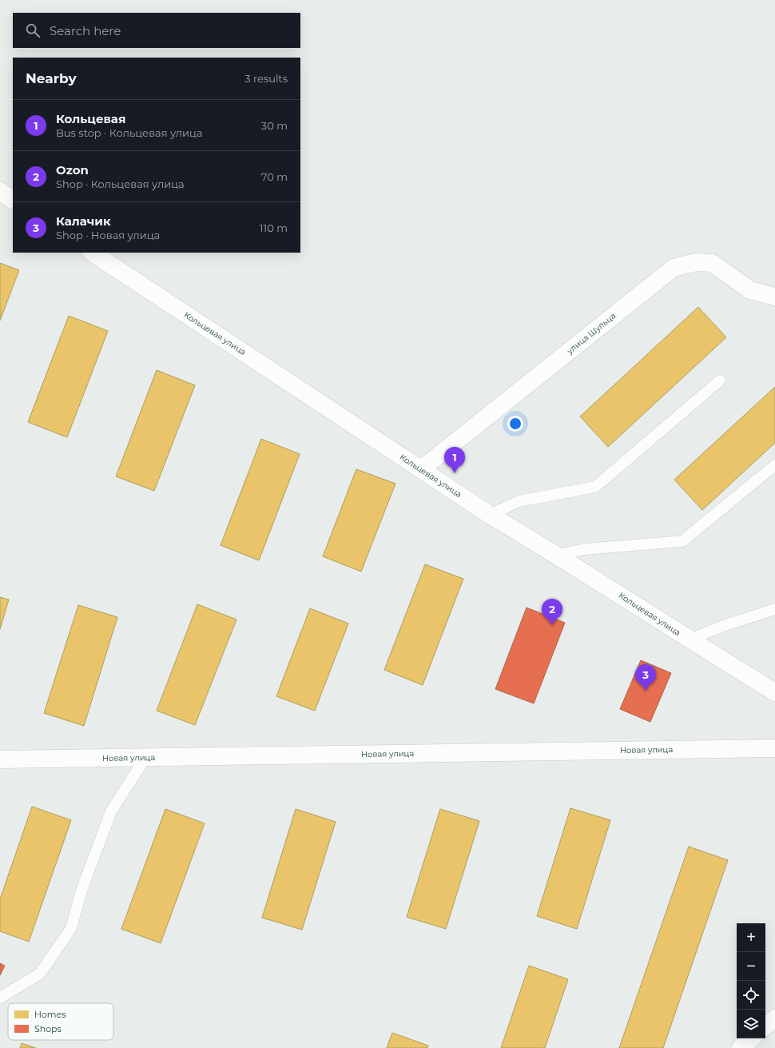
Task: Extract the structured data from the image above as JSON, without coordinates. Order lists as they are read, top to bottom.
{
  "streets": {
    "street": ["Кольцевая улица", "улица Шульца", "Новая улица"]
  },
  "crossings": [
    ["Кольцевая улица", "улица Шульца"]
  ],
  "legend": ["Homes", "Shops"],
  "page": {
    "search": "Search here",
    "heading": ["Nearby", "3 results"],
    "list": [
      {
        "mark": "1",
        "name": "Кольцевая",
        "note": "Bus stop · Кольцевая улица",
        "value": "30 m"
      },
      {
        "mark": "2",
        "name": "Ozon",
        "note": "Shop · Кольцевая улица",
        "value": "70 m"
      },
      {
        "mark": "3",
        "name": "Калачик",
        "note": "Shop · Новая улица",
        "value": "110 m"
      }
    ],
    "pins": ["1", "2", "3"],
    "map_buttons": ["+", "−"]
  }
}
